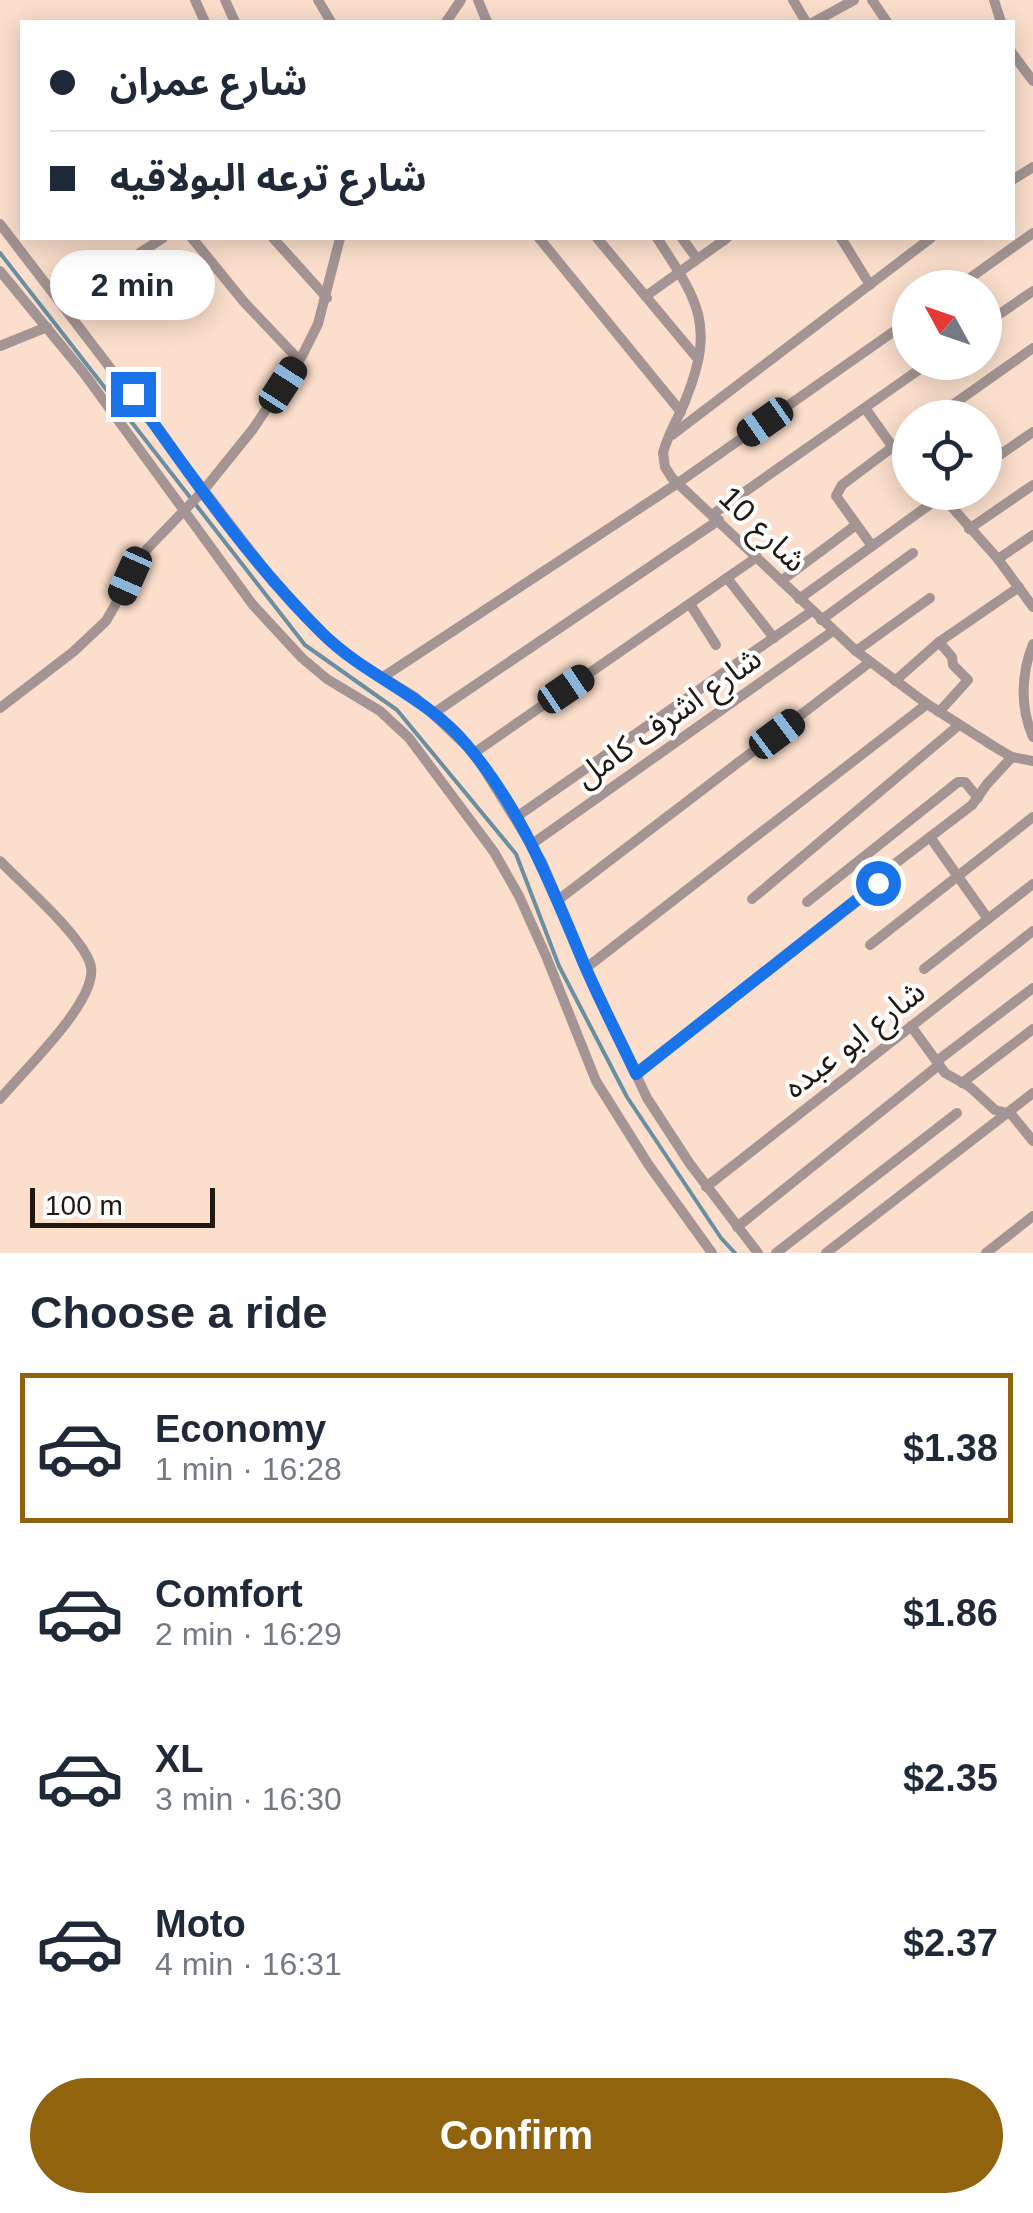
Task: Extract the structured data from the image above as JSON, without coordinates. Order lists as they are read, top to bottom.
{
  "streets": {
    "street": ["شارع 10", "شارع اشرف كامل", "شارع ابو عبده"]
  },
  "crossings": [
    ["شارع 10", "شارع اشرف كامل"]
  ],
  "scale_bar": "100 m",
  "north": "top left",
  "page": {
    "banner": ["شارع عمران", "شارع ترعه البولاقيه"],
    "bubble": "2 min",
    "scale": "100 m",
    "heading": "Choose a ride",
    "list": [
      {
        "name": "Economy",
        "note": "1 min · 16:28",
        "value": "$1.38"
      },
      {
        "name": "Comfort",
        "note": "2 min · 16:29",
        "value": "$1.86"
      },
      {
        "name": "XL",
        "note": "3 min · 16:30",
        "value": "$2.35"
      },
      {
        "name": "Moto",
        "note": "4 min · 16:31",
        "value": "$2.37"
      }
    ],
    "buttons": "Confirm"
  }
}
